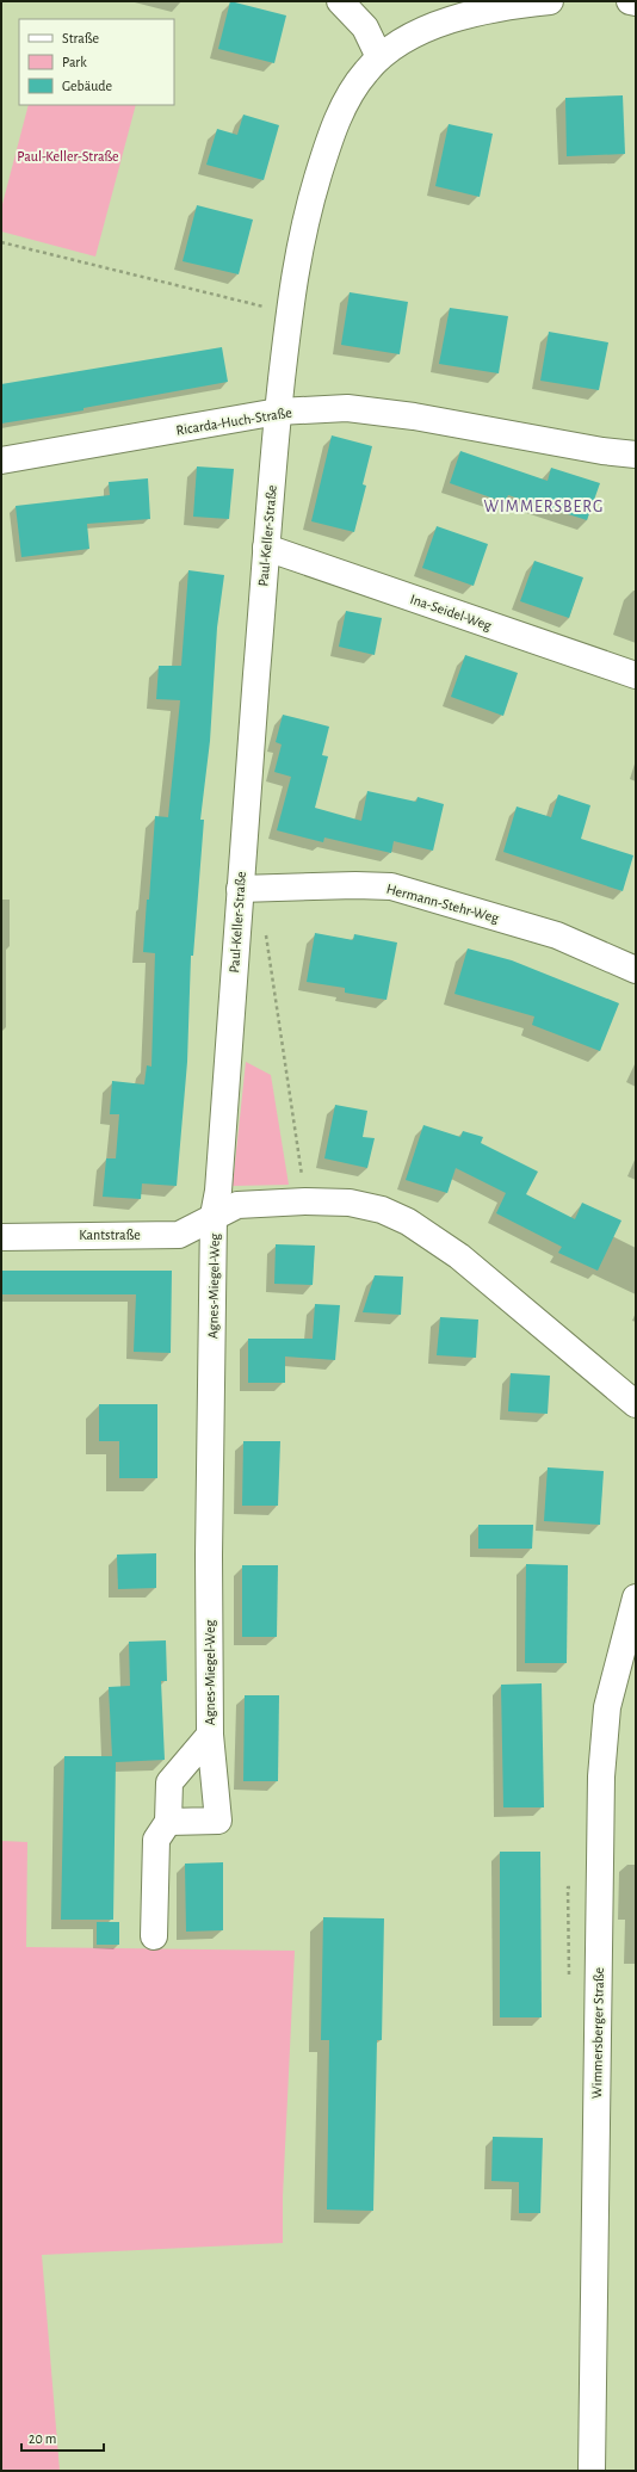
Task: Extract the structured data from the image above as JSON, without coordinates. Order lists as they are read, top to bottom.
{
  "streets": {
    "street": [
      "Ricarda-Huch-Straße",
      "Paul-Keller-Straße",
      "Ina-Seidel-Weg",
      "Hermann-Stehr-Weg",
      "Kantstraße",
      "Agnes-Miegel-Weg",
      "Wimmersberger Straße"
    ]
  },
  "crossings": [
    ["Ricarda-Huch-Straße", "Paul-Keller-Straße"],
    ["Paul-Keller-Straße", "Ina-Seidel-Weg"],
    ["Paul-Keller-Straße", "Hermann-Stehr-Weg"],
    ["Paul-Keller-Straße", "Kantstraße"],
    ["Paul-Keller-Straße", "Agnes-Miegel-Weg"],
    ["Kantstraße", "Agnes-Miegel-Weg"]
  ],
  "districts": ["WIMMERSBERG"],
  "parks": ["Paul-Keller-Straße"],
  "legend": ["Straße", "Park", "Gebäude"],
  "scale_bar": "20 m"
}
